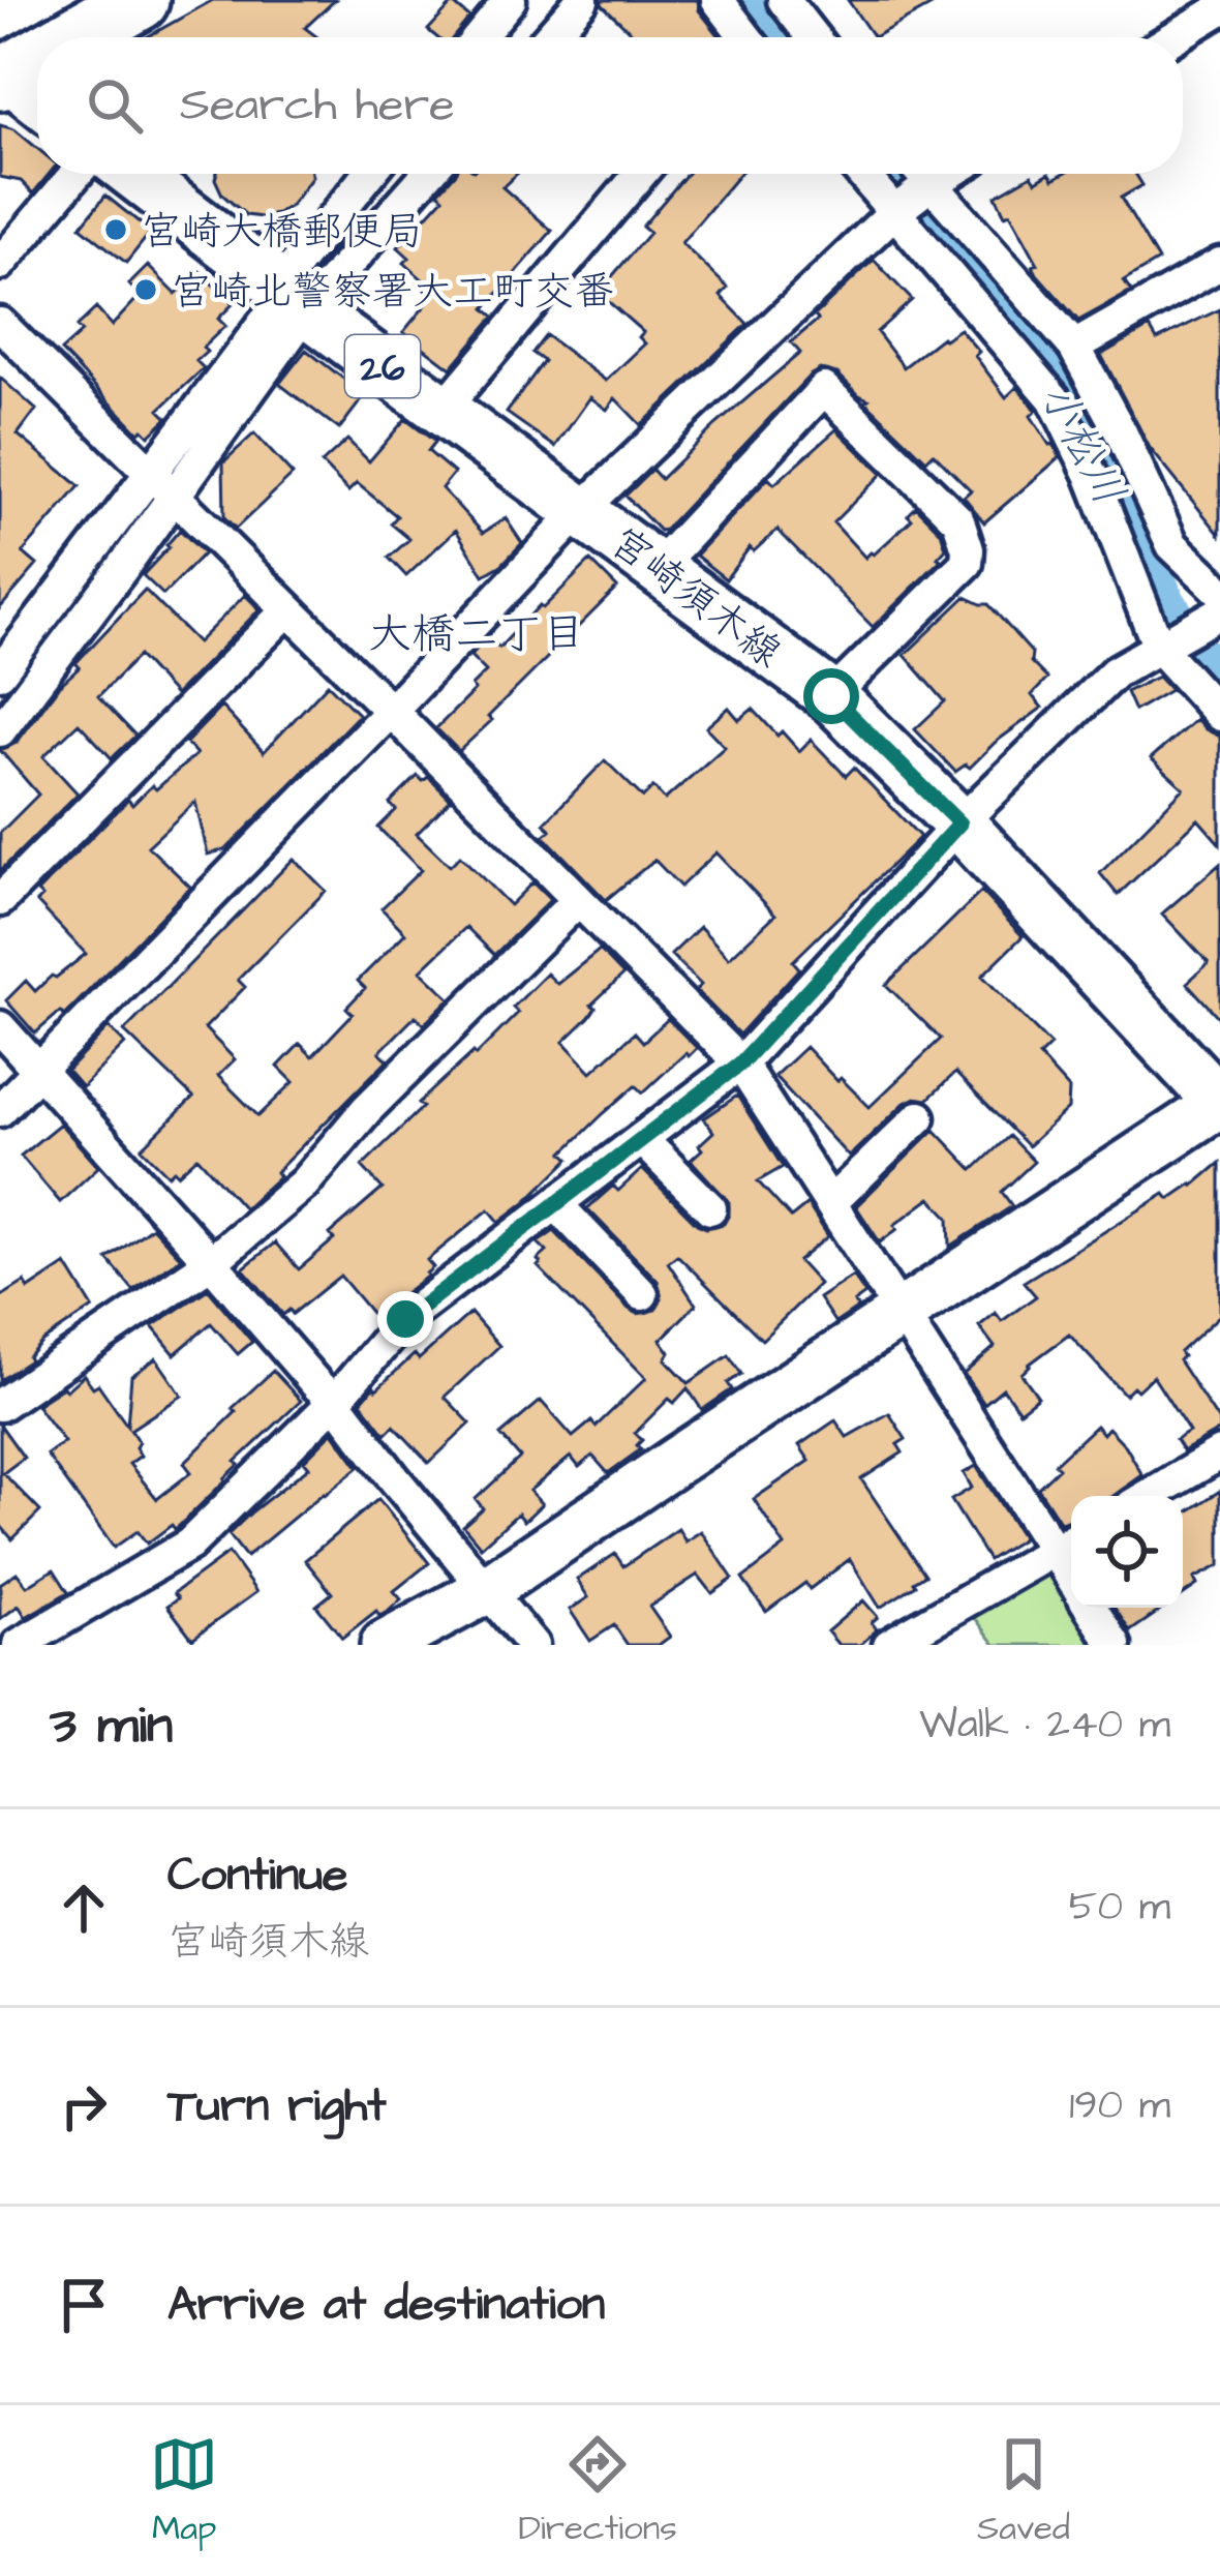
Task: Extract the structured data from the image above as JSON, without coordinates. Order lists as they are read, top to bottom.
{
  "streets": {
    "main road": ["26", "宮崎須木線"]
  },
  "districts": ["大橋二丁目"],
  "water": ["小松川"],
  "places": ["宮崎大橋郵便局", "宮崎北警察署大工町交番"],
  "page": {
    "search": "Search here",
    "heading": ["3 min", "Walk · 240 m"],
    "list": [
      ["Continue", "宮崎須木線", "50 m"],
      ["Turn right", "190 m"],
      "Arrive at destination"
    ],
    "nav": ["Map", "Directions", "Saved"]
  }
}
